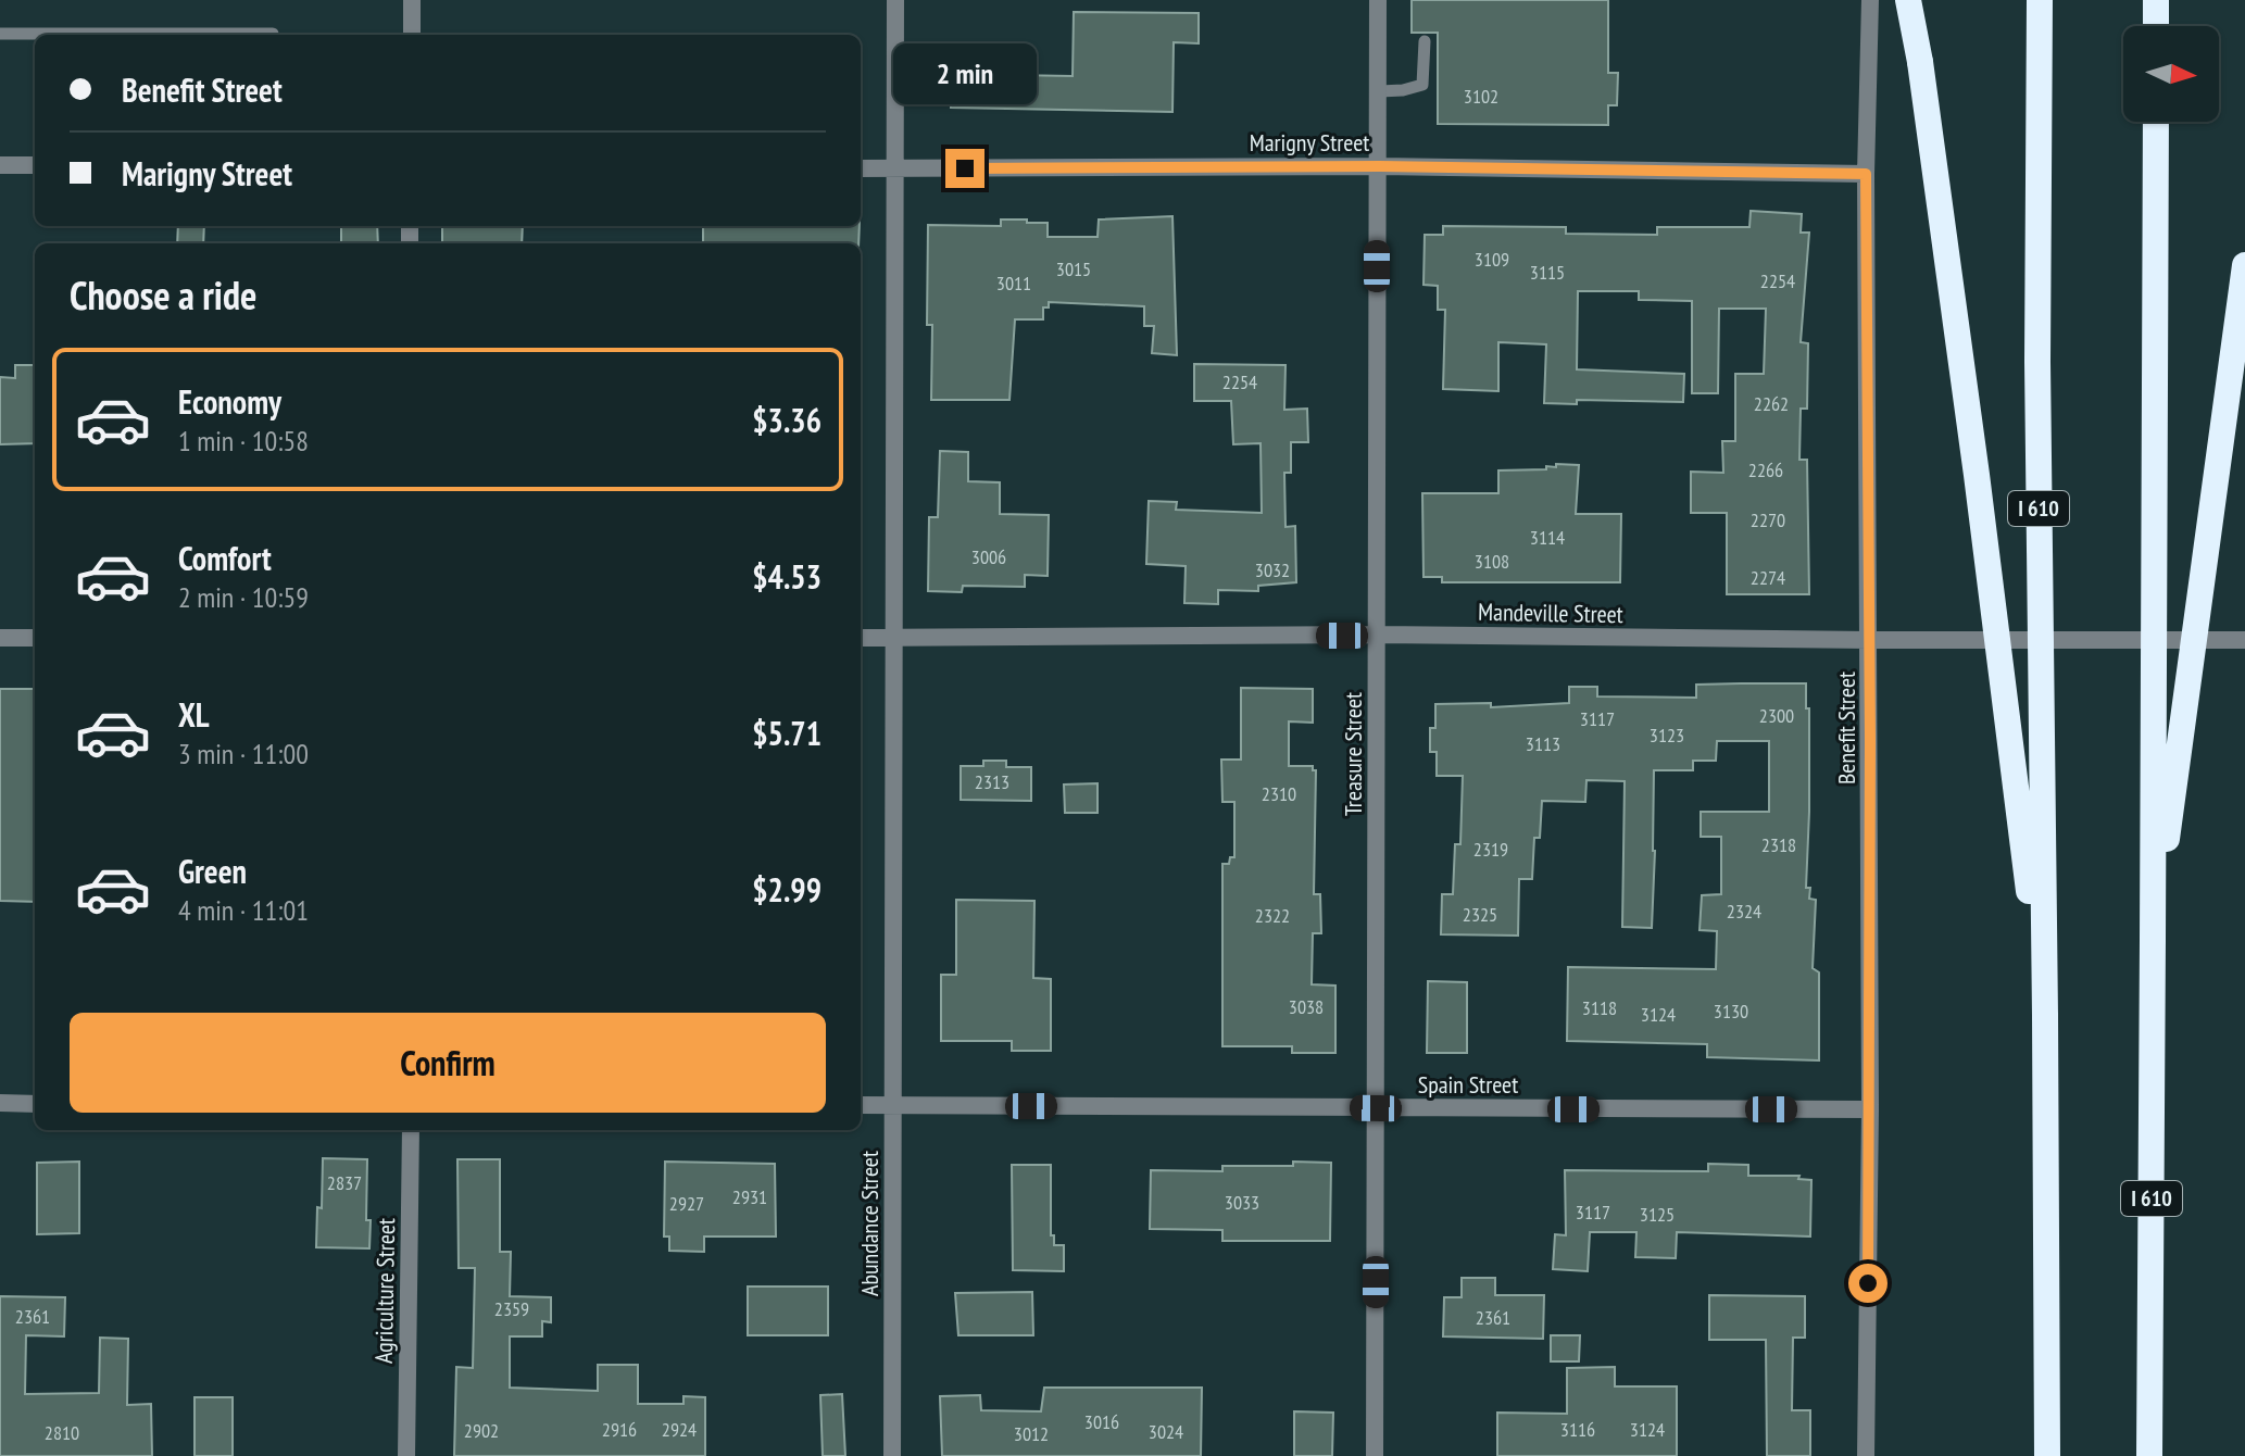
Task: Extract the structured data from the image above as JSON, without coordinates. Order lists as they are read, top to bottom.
{
  "streets": {
    "highway": ["I 610"],
    "street": [
      "Marigny Street",
      "Mandeville Street",
      "Benefit Street",
      "Treasure Street",
      "Spain Street",
      "Abundance Street",
      "Agriculture Street"
    ]
  },
  "crossings": [
    ["Marigny Street", "Benefit Street"],
    ["Marigny Street", "Treasure Street"],
    ["Marigny Street", "Abundance Street"],
    ["Mandeville Street", "Benefit Street"],
    ["Mandeville Street", "Treasure Street"],
    ["Mandeville Street", "Abundance Street"],
    ["Benefit Street", "Spain Street"],
    ["Treasure Street", "Spain Street"],
    ["Spain Street", "Abundance Street"]
  ],
  "house_numbers": [
    "3102",
    "3109",
    "3015",
    "3115",
    "2254",
    "3011",
    "2254",
    "2262",
    "2266",
    "2270",
    "3114",
    "3006",
    "3108",
    "3032",
    "2274",
    "2300",
    "3117",
    "3123",
    "3113",
    "2313",
    "2310",
    "2318",
    "2319",
    "2324",
    "2325",
    "2322",
    "3038",
    "3118",
    "3130",
    "3124",
    "2837",
    "2931",
    "3033",
    "2927",
    "3117",
    "3125",
    "2359",
    "2361",
    "2361",
    "3016",
    "2916",
    "2924",
    "3116",
    "3124",
    "2902",
    "3024",
    "2810",
    "3012"
  ],
  "north": "right",
  "page": {
    "banner": ["Benefit Street", "Marigny Street"],
    "bubble": "2 min",
    "heading": "Choose a ride",
    "list": [
      {
        "name": "Economy",
        "note": "1 min · 10:58",
        "value": "$3.36"
      },
      {
        "name": "Comfort",
        "note": "2 min · 10:59",
        "value": "$4.53"
      },
      {
        "name": "XL",
        "note": "3 min · 11:00",
        "value": "$5.71"
      },
      {
        "name": "Green",
        "note": "4 min · 11:01",
        "value": "$2.99"
      }
    ],
    "buttons": "Confirm"
  }
}
